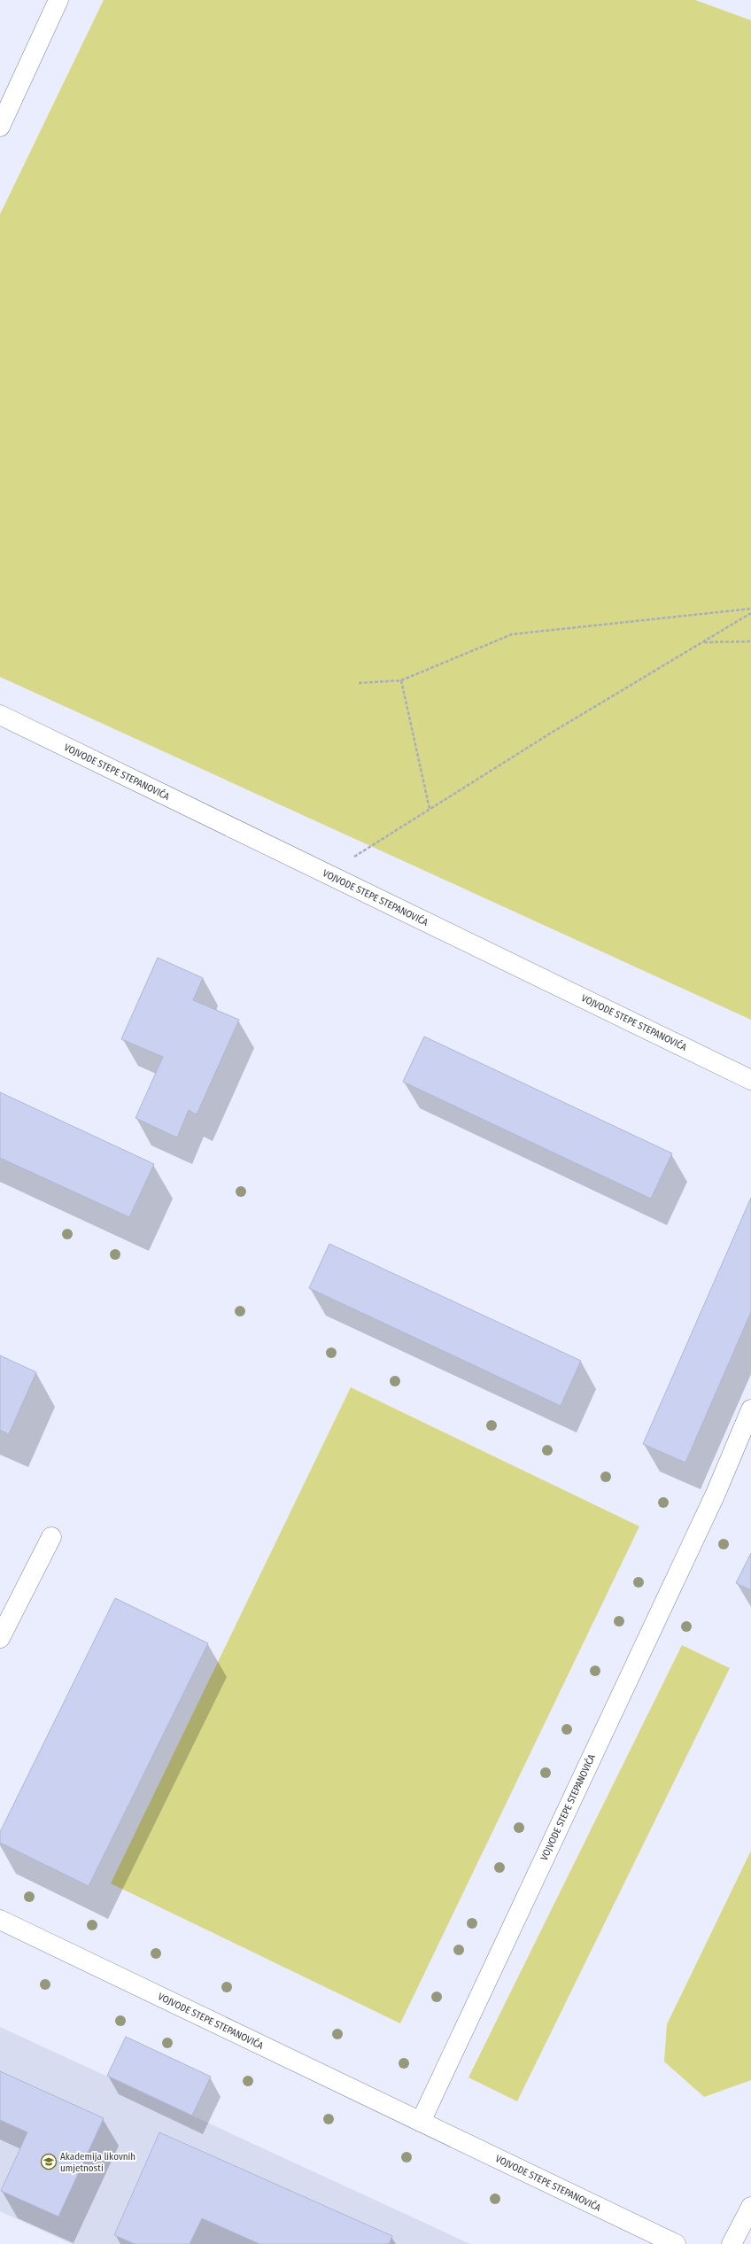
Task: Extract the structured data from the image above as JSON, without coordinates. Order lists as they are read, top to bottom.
{
  "streets": {
    "street": ["VOJVODE STEPE STEPANOVIĆA"]
  },
  "places": {
    "school or university": ["Akademija likovnih umjetnosti"]
  }
}
